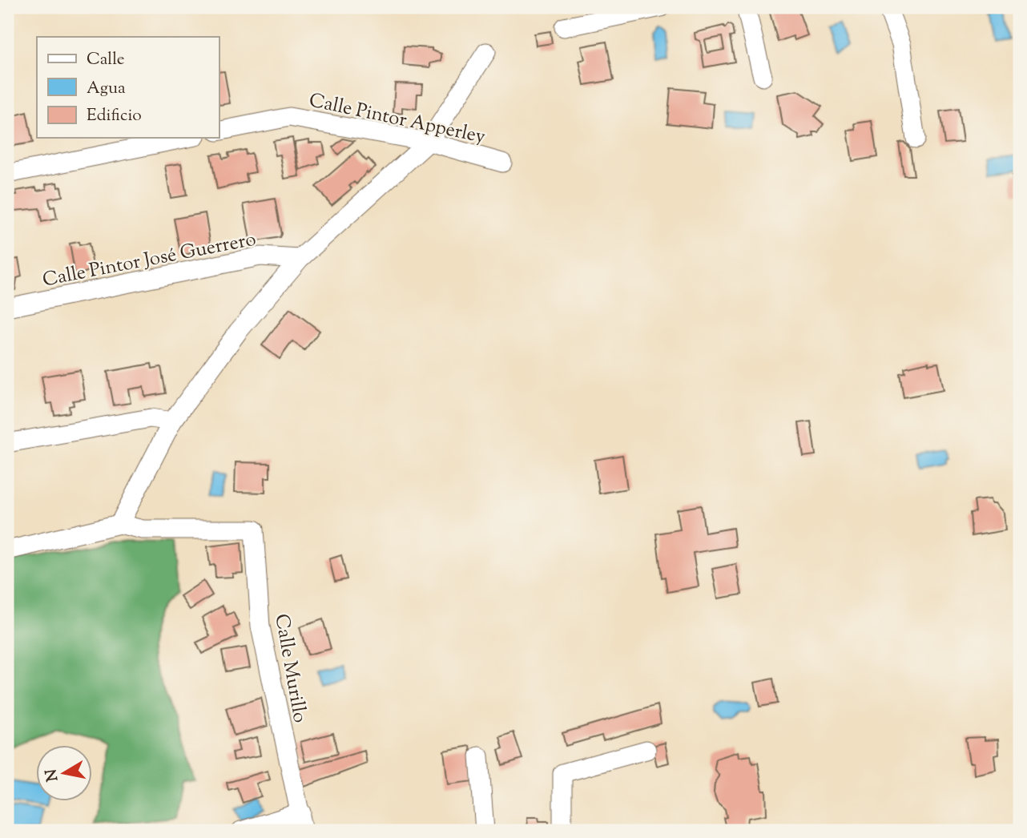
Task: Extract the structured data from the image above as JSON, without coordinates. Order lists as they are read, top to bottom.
{
  "streets": {
    "street": ["Calle Pintor Apperley", "Calle Pintor José Guerrero", "Calle Murillo"]
  },
  "legend": ["Calle", "Agua", "Edificio"],
  "north": "left"
}
